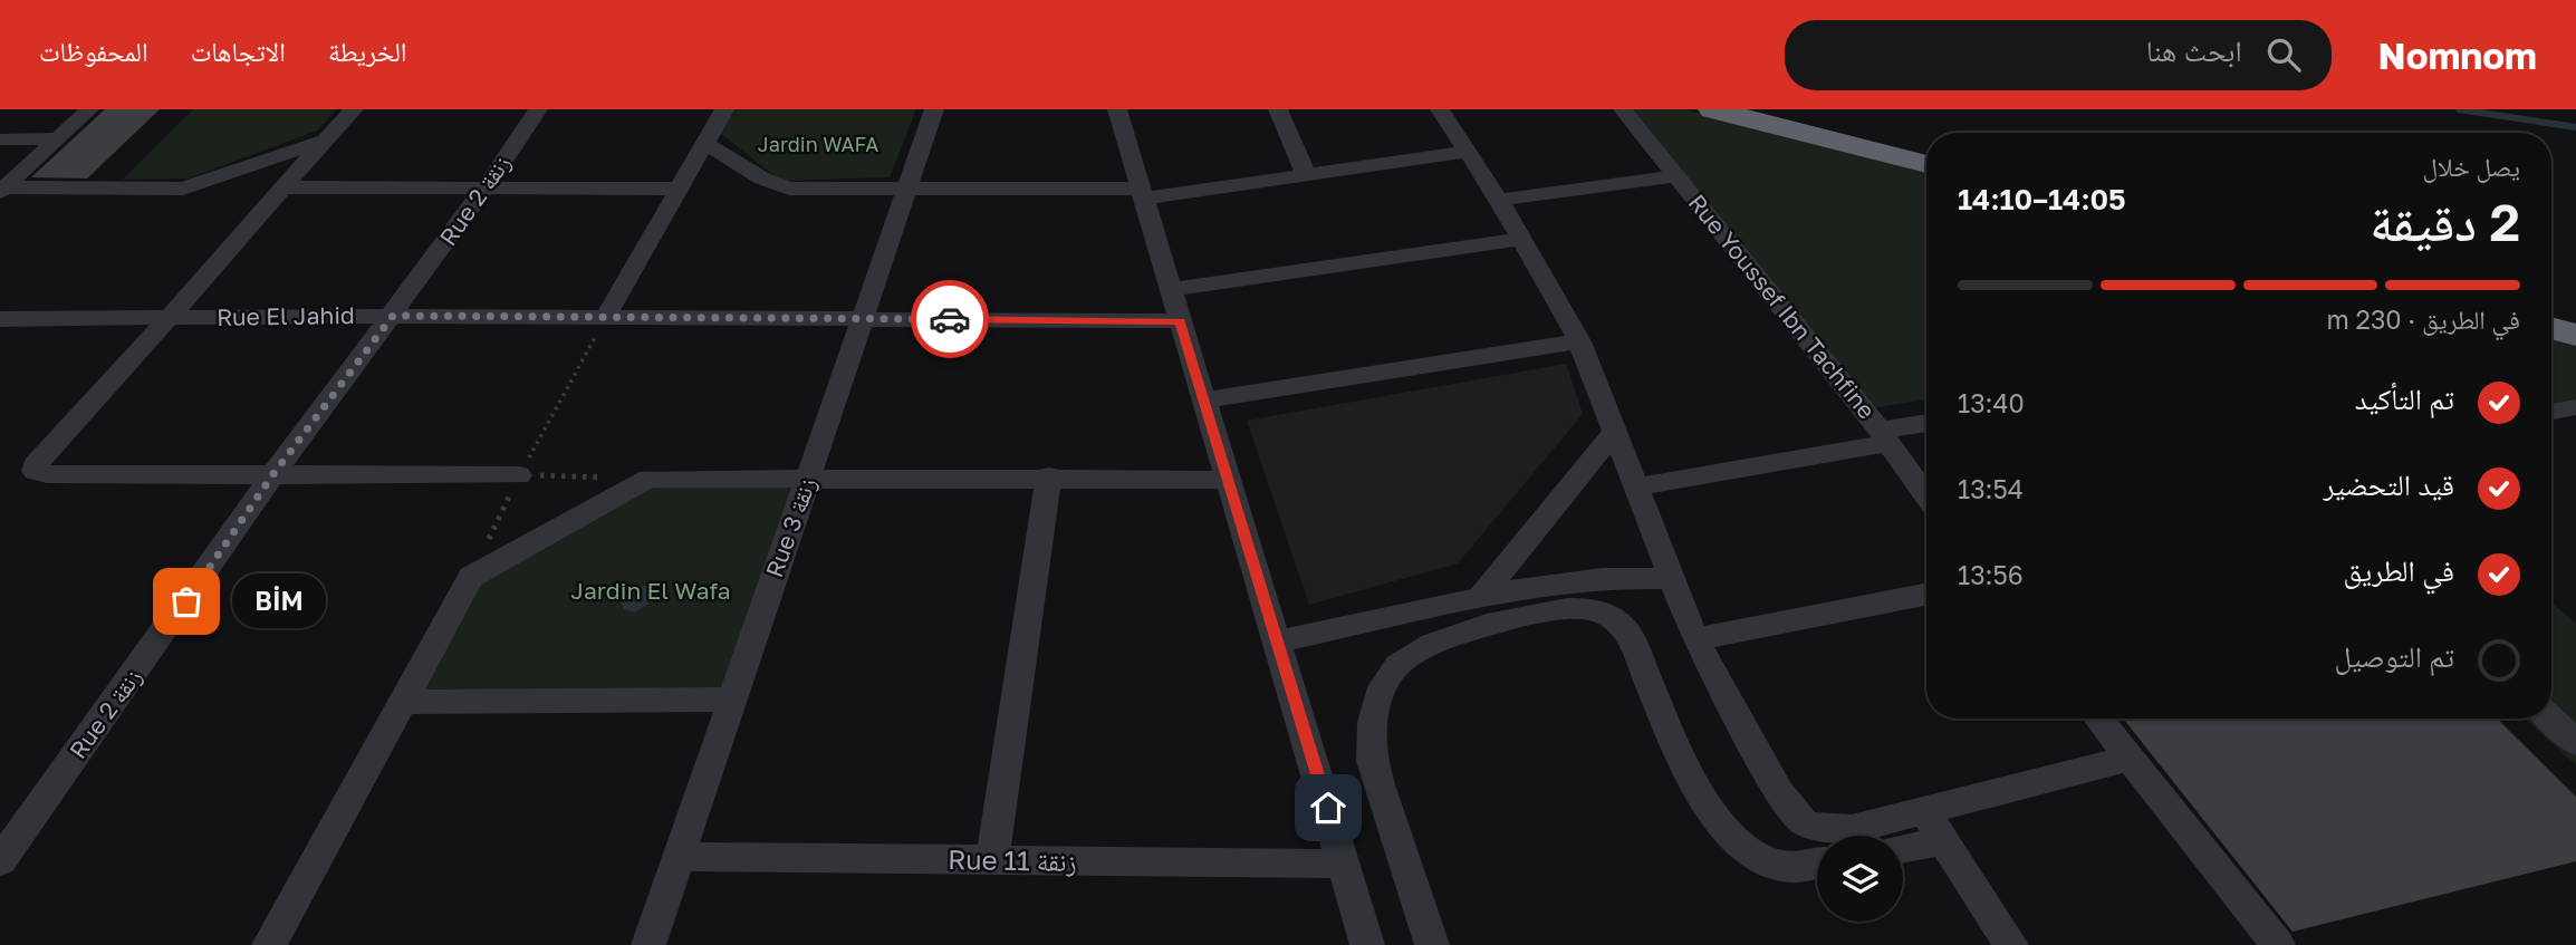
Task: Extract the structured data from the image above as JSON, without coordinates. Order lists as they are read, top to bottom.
{
  "streets": {
    "street": [
      "Rue 2 زنقة",
      "Rue Youssef Ibn Tachfine",
      "Rue El Jahid",
      "Rue 3 زنقة",
      "Rue 11 زنقة"
    ]
  },
  "crossings": [
    ["Rue 2 زنقة", "Rue El Jahid"],
    ["Rue El Jahid", "Rue 3 زنقة"],
    ["Rue 3 زنقة", "Rue 11 زنقة"]
  ],
  "parks": ["Jardin WAFA", "Jardin El Wafa"],
  "places": ["BİM"],
  "page": {
    "header": "Nomnom",
    "search": "ابحث هنا",
    "nav": ["الخريطة", "الاتجاهات", "المحفوظات"],
    "heading": ["2 دقيقة", "يصل خلال", "14:05–14:10"],
    "bar": "في الطريق · 230 m",
    "list": [
      ["تم التأكيد", "13:40"],
      ["قيد التحضير", "13:54"],
      ["في الطريق", "13:56"],
      "تم التوصيل"
    ],
    "bubble": "BİM"
  }
}
